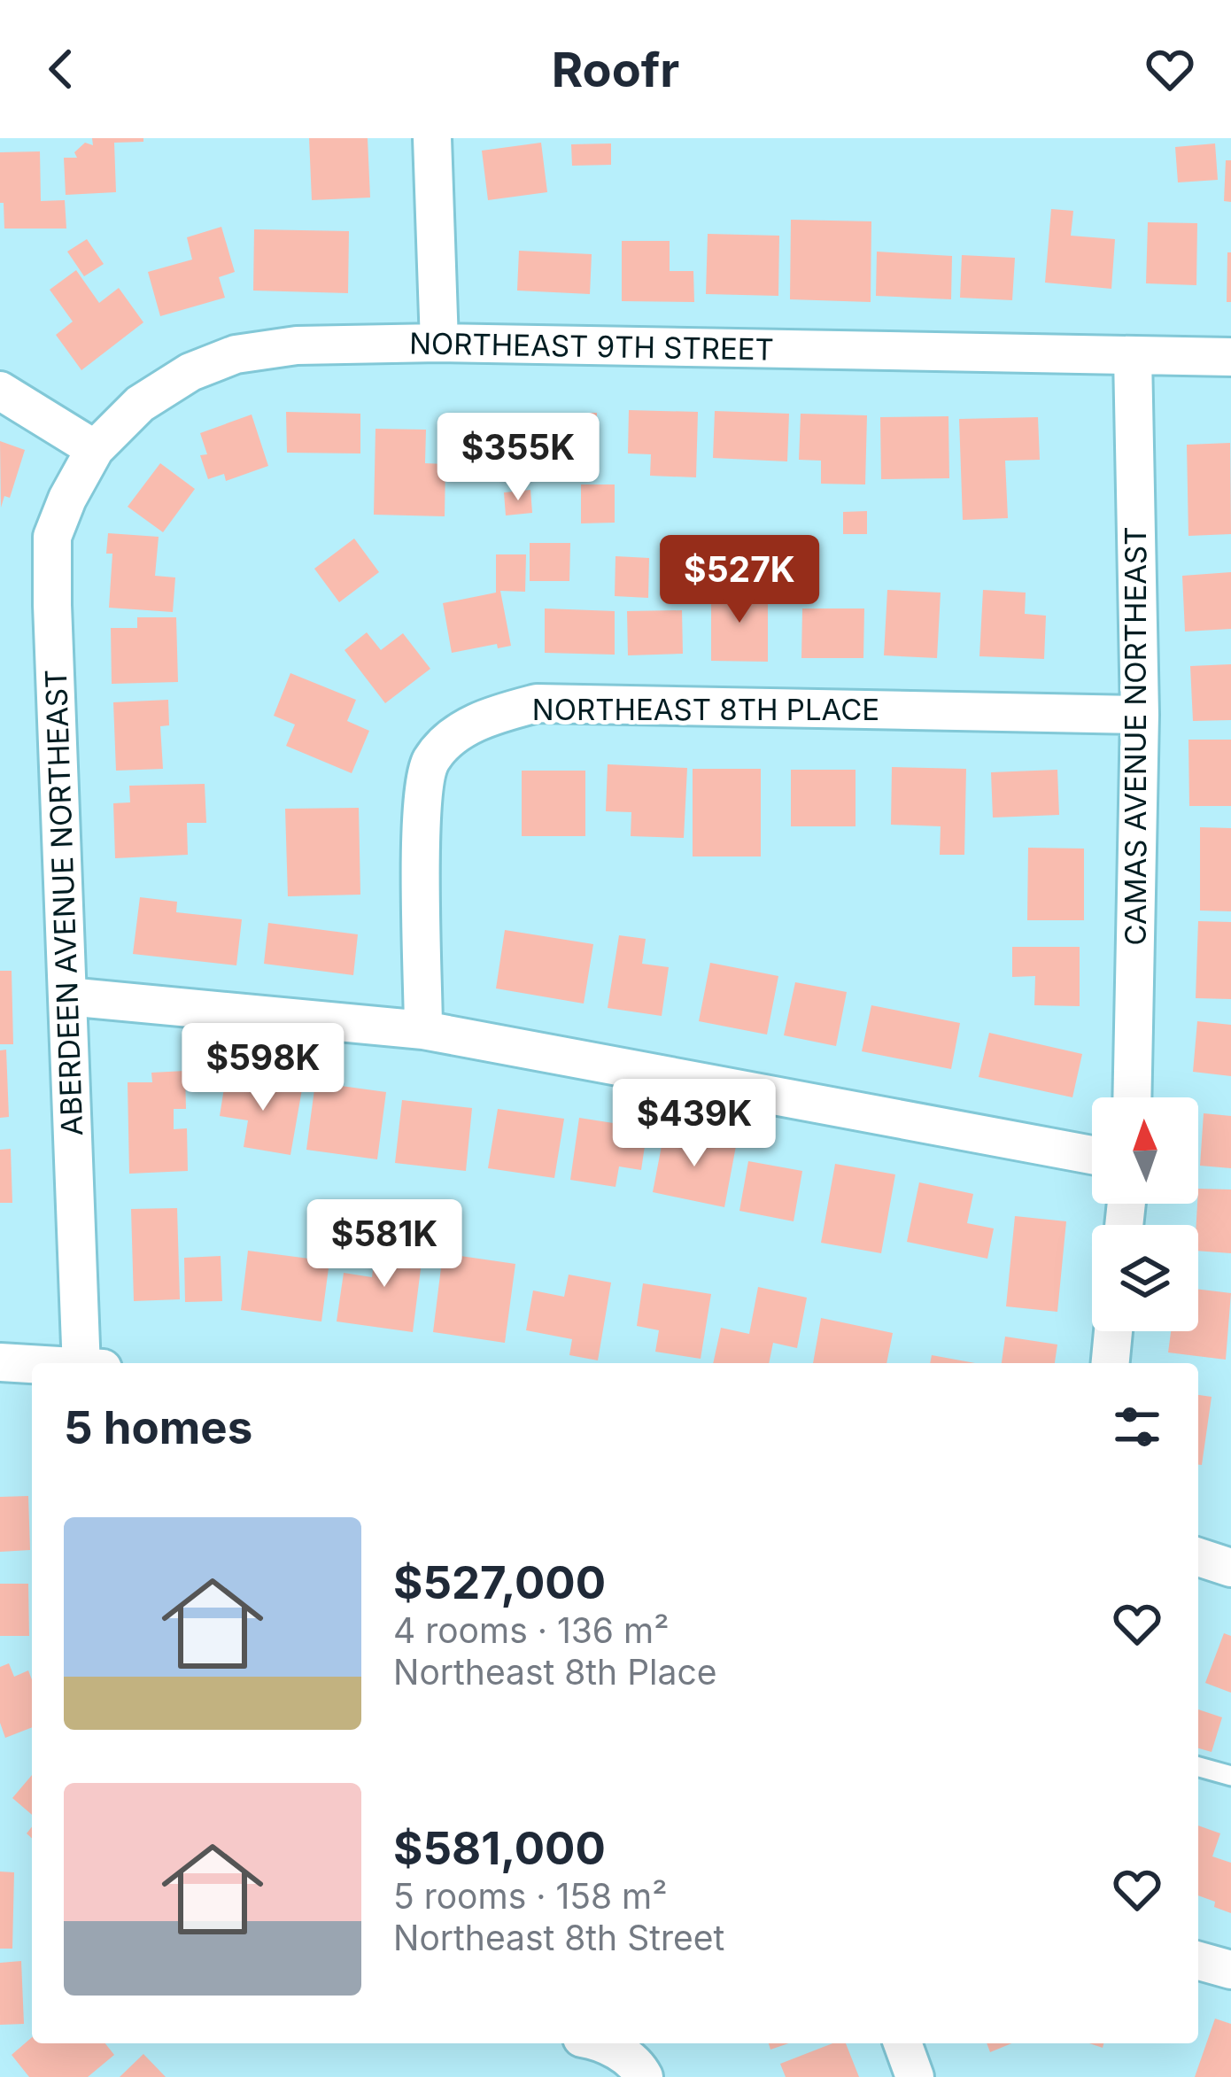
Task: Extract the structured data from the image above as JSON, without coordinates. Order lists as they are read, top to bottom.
{
  "streets": {
    "street": [
      "NORTHEAST 9TH STREET",
      "NORTHEAST 8TH PLACE",
      "CAMAS AVENUE NORTHEAST",
      "ABERDEEN AVENUE NORTHEAST"
    ]
  },
  "crossings": [
    ["NORTHEAST 9TH STREET", "CAMAS AVENUE NORTHEAST"],
    ["NORTHEAST 9TH STREET", "ABERDEEN AVENUE NORTHEAST"],
    ["NORTHEAST 8TH PLACE", "CAMAS AVENUE NORTHEAST"]
  ],
  "north": "top",
  "page": {
    "header": "Roofr",
    "price": [
      "$355K",
      "$527K",
      "$598K",
      "$439K",
      "$581K"
    ],
    "heading": "5 homes",
    "list": [
      {
        "name": "$527,000",
        "note": "4 rooms · 136 m² · Northeast 8th Place"
      },
      {
        "name": "$581,000",
        "note": "5 rooms · 158 m² · Northeast 8th Street"
      }
    ]
  }
}
